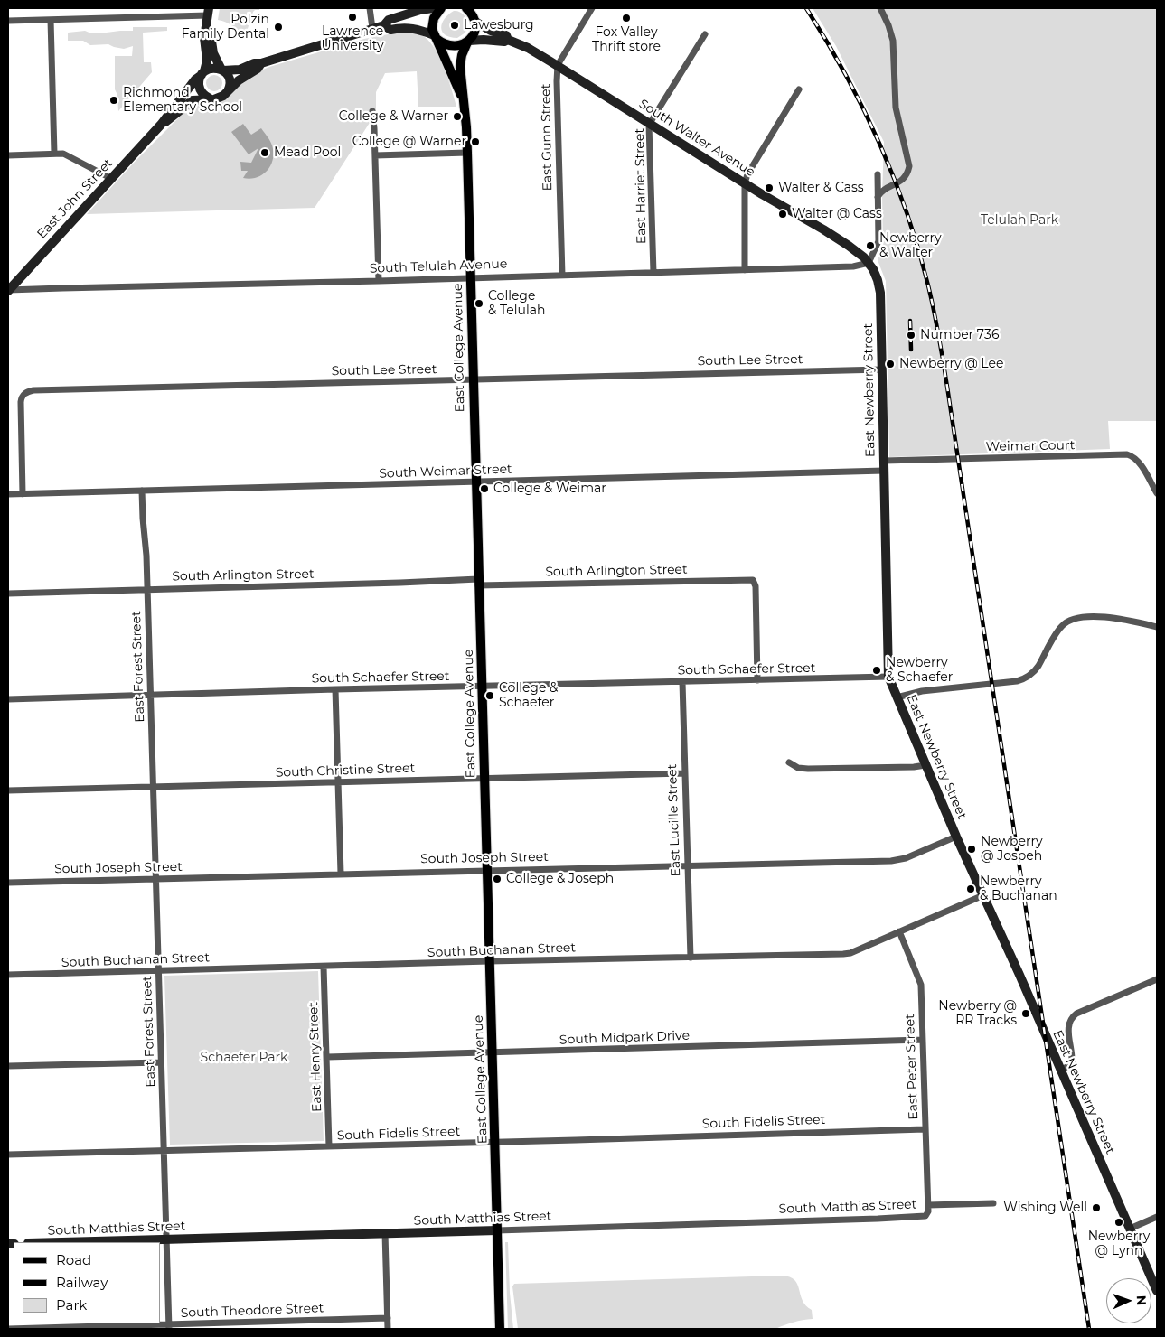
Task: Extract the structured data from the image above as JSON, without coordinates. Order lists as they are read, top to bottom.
{
  "streets": {
    "main road": [
      "South Walter Avenue",
      "East John Street",
      "East College Avenue",
      "East Newberry Street",
      "South Matthias Street"
    ],
    "street": [
      "East Gunn Street",
      "East Harriet Street",
      "South Telulah Avenue",
      "South Lee Street",
      "Weimar Court",
      "South Weimar Street",
      "South Arlington Street",
      "East Forest Street",
      "South Schaefer Street",
      "South Christine Street",
      "East Lucille Street",
      "South Joseph Street",
      "South Buchanan Street",
      "South Midpark Drive",
      "East Henry Street",
      "East Peter Street",
      "South Fidelis Street",
      "South Theodore Street"
    ]
  },
  "crossings": [
    ["East Gunn Street", "South Walter Avenue"],
    ["East Gunn Street", "South Telulah Avenue"],
    ["South Walter Avenue", "East Harriet Street"],
    ["South Walter Avenue", "South Telulah Avenue"],
    ["South Walter Avenue", "East College Avenue"],
    ["South Walter Avenue", "East Newberry Street"],
    ["East Harriet Street", "South Telulah Avenue"],
    ["East John Street", "South Telulah Avenue"],
    ["South Telulah Avenue", "East College Avenue"],
    ["South Telulah Avenue", "East Newberry Street"],
    ["East College Avenue", "South Lee Street"],
    ["East College Avenue", "South Weimar Street"],
    ["East College Avenue", "South Arlington Street"],
    ["East College Avenue", "South Schaefer Street"],
    ["East College Avenue", "South Christine Street"],
    ["East College Avenue", "South Joseph Street"],
    ["East College Avenue", "South Buchanan Street"],
    ["East College Avenue", "South Midpark Drive"],
    ["East College Avenue", "South Fidelis Street"],
    ["East College Avenue", "South Matthias Street"],
    ["South Lee Street", "East Newberry Street"],
    ["South Lee Street", "South Weimar Street"],
    ["East Newberry Street", "Weimar Court"],
    ["East Newberry Street", "South Weimar Street"],
    ["East Newberry Street", "South Schaefer Street"],
    ["East Newberry Street", "South Joseph Street"],
    ["East Newberry Street", "South Buchanan Street"],
    ["Weimar Court", "South Weimar Street"],
    ["South Weimar Street", "East Forest Street"],
    ["South Arlington Street", "East Forest Street"],
    ["South Arlington Street", "South Schaefer Street"],
    ["East Forest Street", "South Schaefer Street"],
    ["East Forest Street", "South Christine Street"],
    ["East Forest Street", "South Joseph Street"],
    ["East Forest Street", "South Buchanan Street"],
    ["East Forest Street", "South Fidelis Street"],
    ["East Forest Street", "South Matthias Street"],
    ["East Forest Street", "South Theodore Street"],
    ["South Schaefer Street", "East Lucille Street"],
    ["South Christine Street", "East Lucille Street"],
    ["East Lucille Street", "South Joseph Street"],
    ["East Lucille Street", "South Buchanan Street"],
    ["South Buchanan Street", "East Henry Street"],
    ["South Buchanan Street", "East Peter Street"],
    ["South Midpark Drive", "East Henry Street"],
    ["South Midpark Drive", "East Peter Street"],
    ["East Henry Street", "South Fidelis Street"],
    ["East Peter Street", "South Fidelis Street"],
    ["East Peter Street", "South Matthias Street"]
  ],
  "parks": ["Telulah Park", "Schaefer Park"],
  "places": [
    "Lawrence University",
    "Fox Valley Thrift store",
    "Lawesburg",
    "Polzin Family Dental",
    "Richmond Elementary School",
    "College & Warner",
    "College @ Warner",
    "Mead Pool",
    "Walter & Cass",
    "Walter @ Cass",
    "Newberry & Walter",
    "College & Telulah",
    "Number 736",
    "Newberry @ Lee",
    "College & Weimar",
    "Newberry & Schaefer",
    "College & Schaefer",
    "Newberry @ Jospeh",
    "College & Joseph",
    "Newberry & Buchanan",
    "Newberry @ RR Tracks",
    "Wishing Well",
    "Newberry @ Lynn"
  ],
  "legend": ["Road", "Railway", "Park"],
  "north": "right"
}
